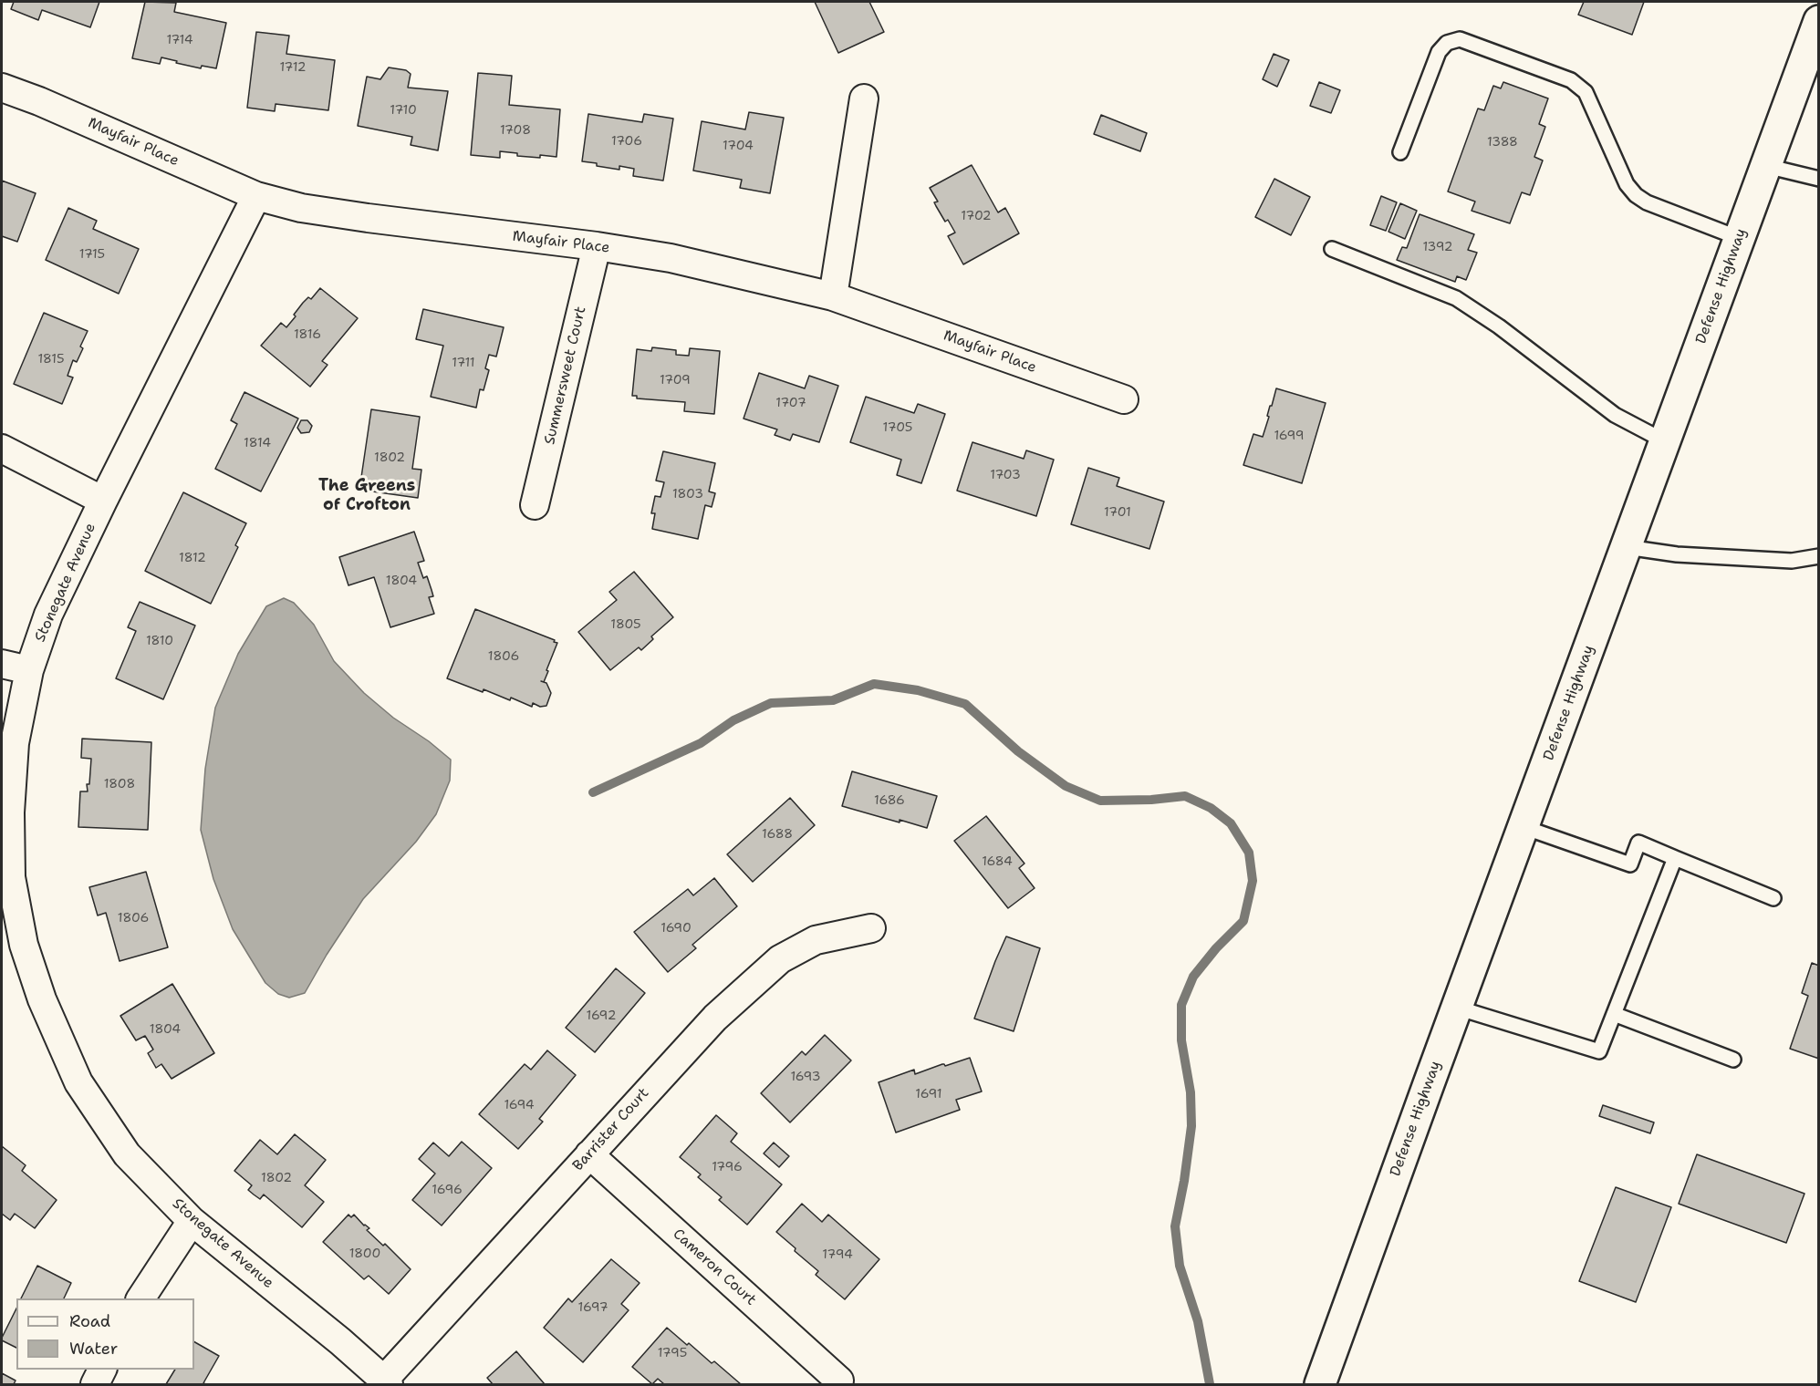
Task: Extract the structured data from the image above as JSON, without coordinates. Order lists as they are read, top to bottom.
{
  "streets": {
    "main road": ["Defense Highway"],
    "street": [
      "Mayfair Place",
      "Summersweet Court",
      "Stonegate Avenue",
      "Barrister Court",
      "Cameron Court"
    ]
  },
  "crossings": [
    ["Mayfair Place", "Summersweet Court"],
    ["Mayfair Place", "Stonegate Avenue"],
    ["Stonegate Avenue", "Barrister Court"],
    ["Barrister Court", "Cameron Court"]
  ],
  "districts": ["The Greens of Crofton"],
  "house_numbers": [
    "1714",
    "1712",
    "1710",
    "1708",
    "1706",
    "1388",
    "1704",
    "1702",
    "1392",
    "1715",
    "1816",
    "1815",
    "1711",
    "1709",
    "1707",
    "1705",
    "1699",
    "1814",
    "1802",
    "1703",
    "1803",
    "1701",
    "1812",
    "1804",
    "1805",
    "1810",
    "1806",
    "1808",
    "1686",
    "1688",
    "1684",
    "1806",
    "1690",
    "1692",
    "1804",
    "1693",
    "1691",
    "1694",
    "1796",
    "1802",
    "1696",
    "1800",
    "1794",
    "1697",
    "1795"
  ],
  "legend": ["Road", "Water"]
}
